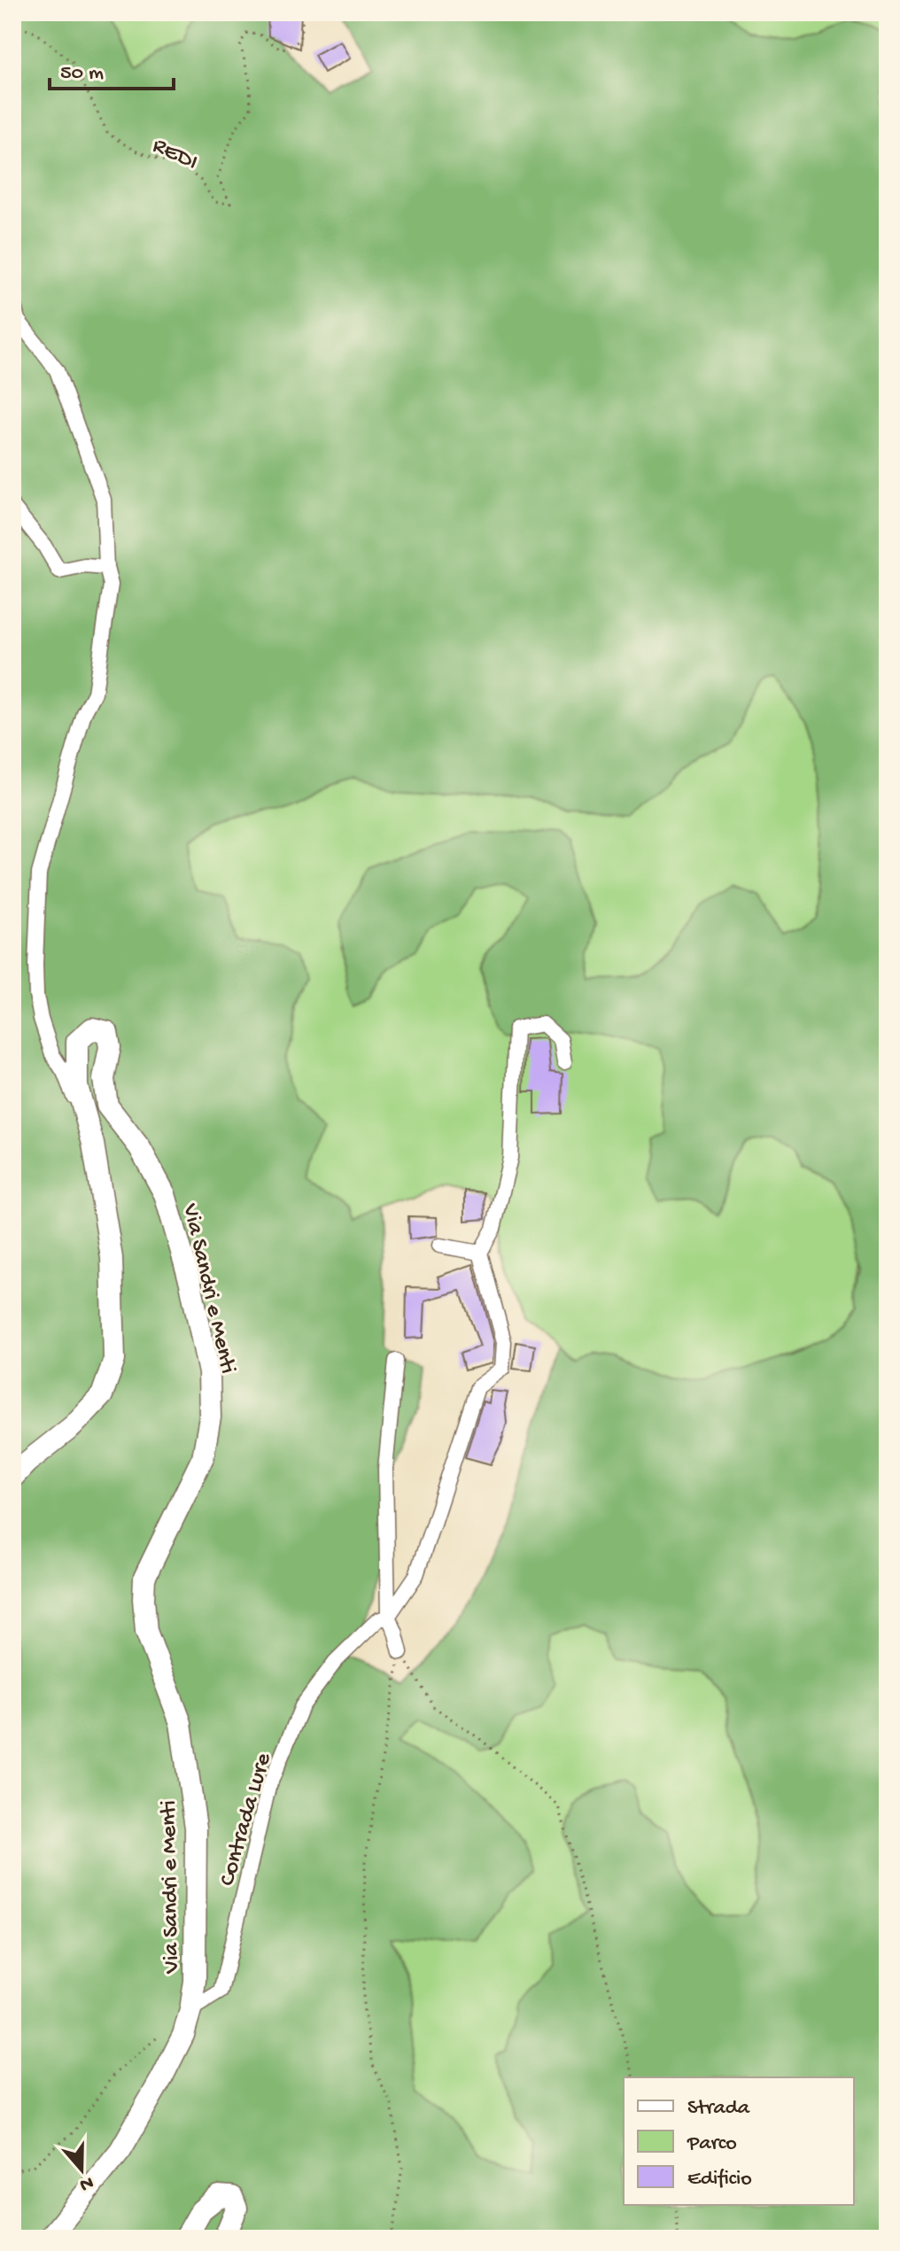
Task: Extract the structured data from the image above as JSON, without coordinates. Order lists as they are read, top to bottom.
{
  "streets": {
    "main road": ["Via Sandri e Menti"],
    "street": ["Contrada Lure"],
    "path": ["REDI"]
  },
  "crossings": [
    ["Via Sandri e Menti", "Contrada Lure"]
  ],
  "legend": ["Strada", "Parco", "Edificio"],
  "scale_bar": "50 m",
  "north": "bottom"
}
